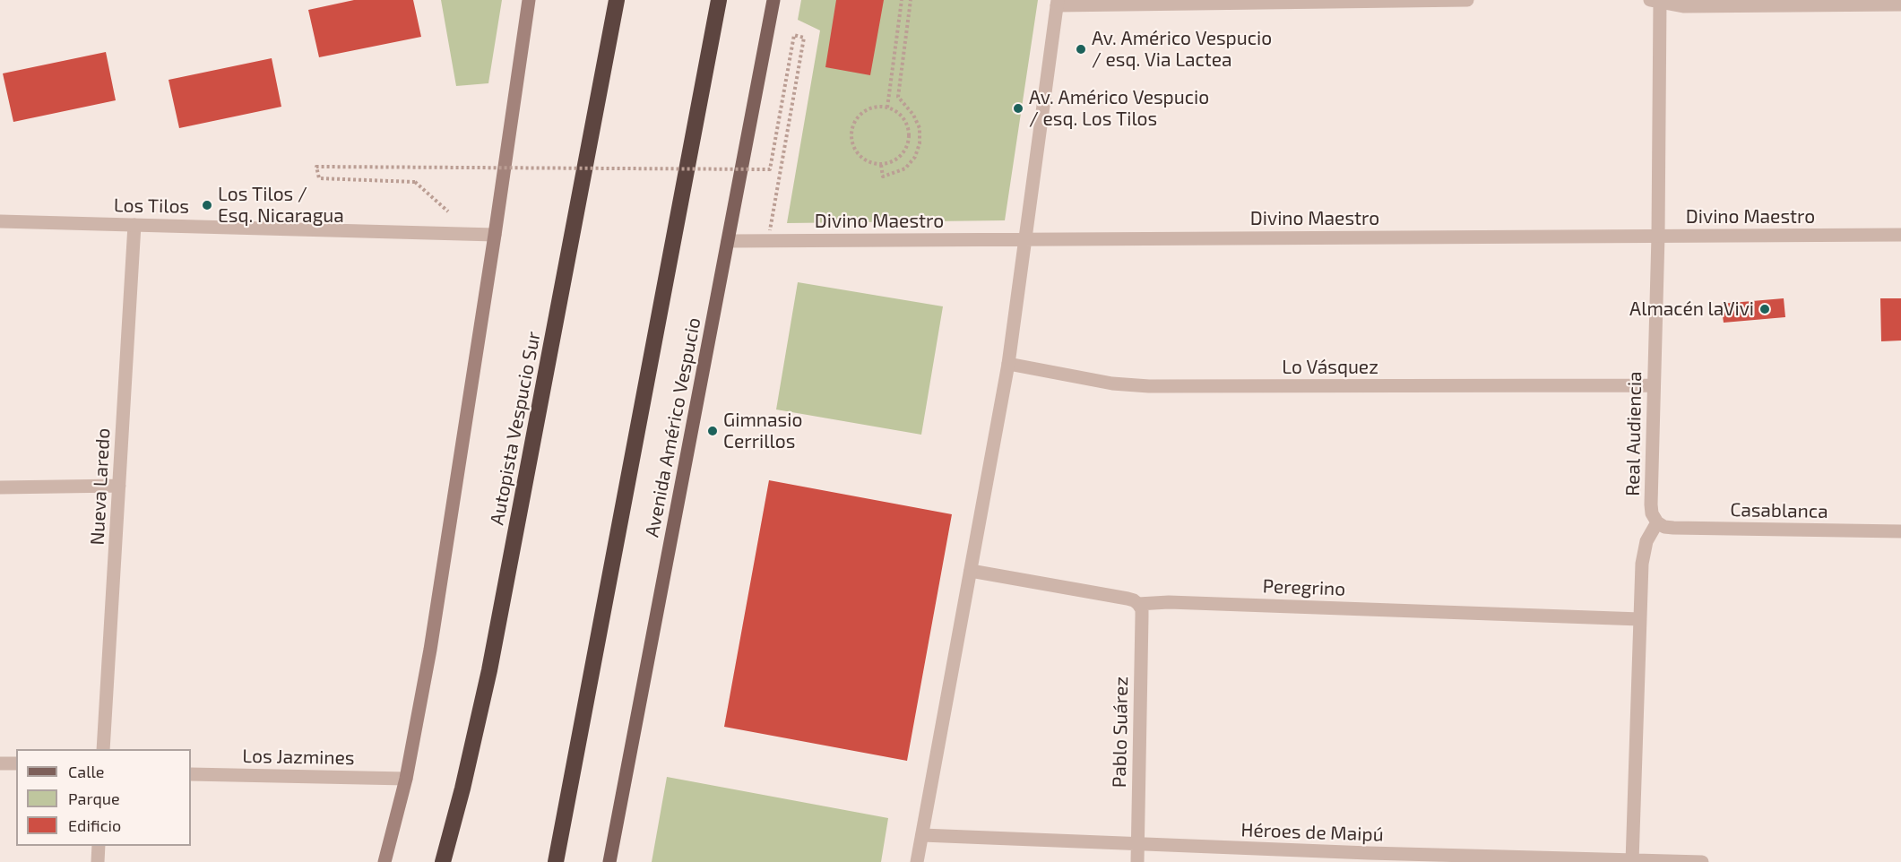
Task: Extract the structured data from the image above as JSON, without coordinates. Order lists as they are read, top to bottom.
{
  "streets": {
    "highway": ["Autopista Vespucio Sur"],
    "main road": ["Avenida Américo Vespucio"],
    "street": [
      "Los Tilos",
      "Divino Maestro",
      "Lo Vásquez",
      "Real Audiencia",
      "Nueva Laredo",
      "Casablanca",
      "Peregrino",
      "Pablo Suárez",
      "Los Jazmines",
      "Héroes de Maipú"
    ]
  },
  "crossings": [
    ["Los Tilos", "Nueva Laredo"],
    ["Divino Maestro", "Avenida Américo Vespucio"],
    ["Divino Maestro", "Real Audiencia"],
    ["Lo Vásquez", "Real Audiencia"],
    ["Real Audiencia", "Casablanca"],
    ["Peregrino", "Pablo Suárez"],
    ["Pablo Suárez", "Héroes de Maipú"]
  ],
  "places": [
    "Av. Américo Vespucio / esq. Via Lactea",
    "Av. Américo Vespucio / esq. Los Tilos",
    "Los Tilos / Esq. Nicaragua",
    "Almacén laVivi",
    "Gimnasio Cerrillos"
  ],
  "legend": ["Calle", "Parque", "Edificio"]
}
